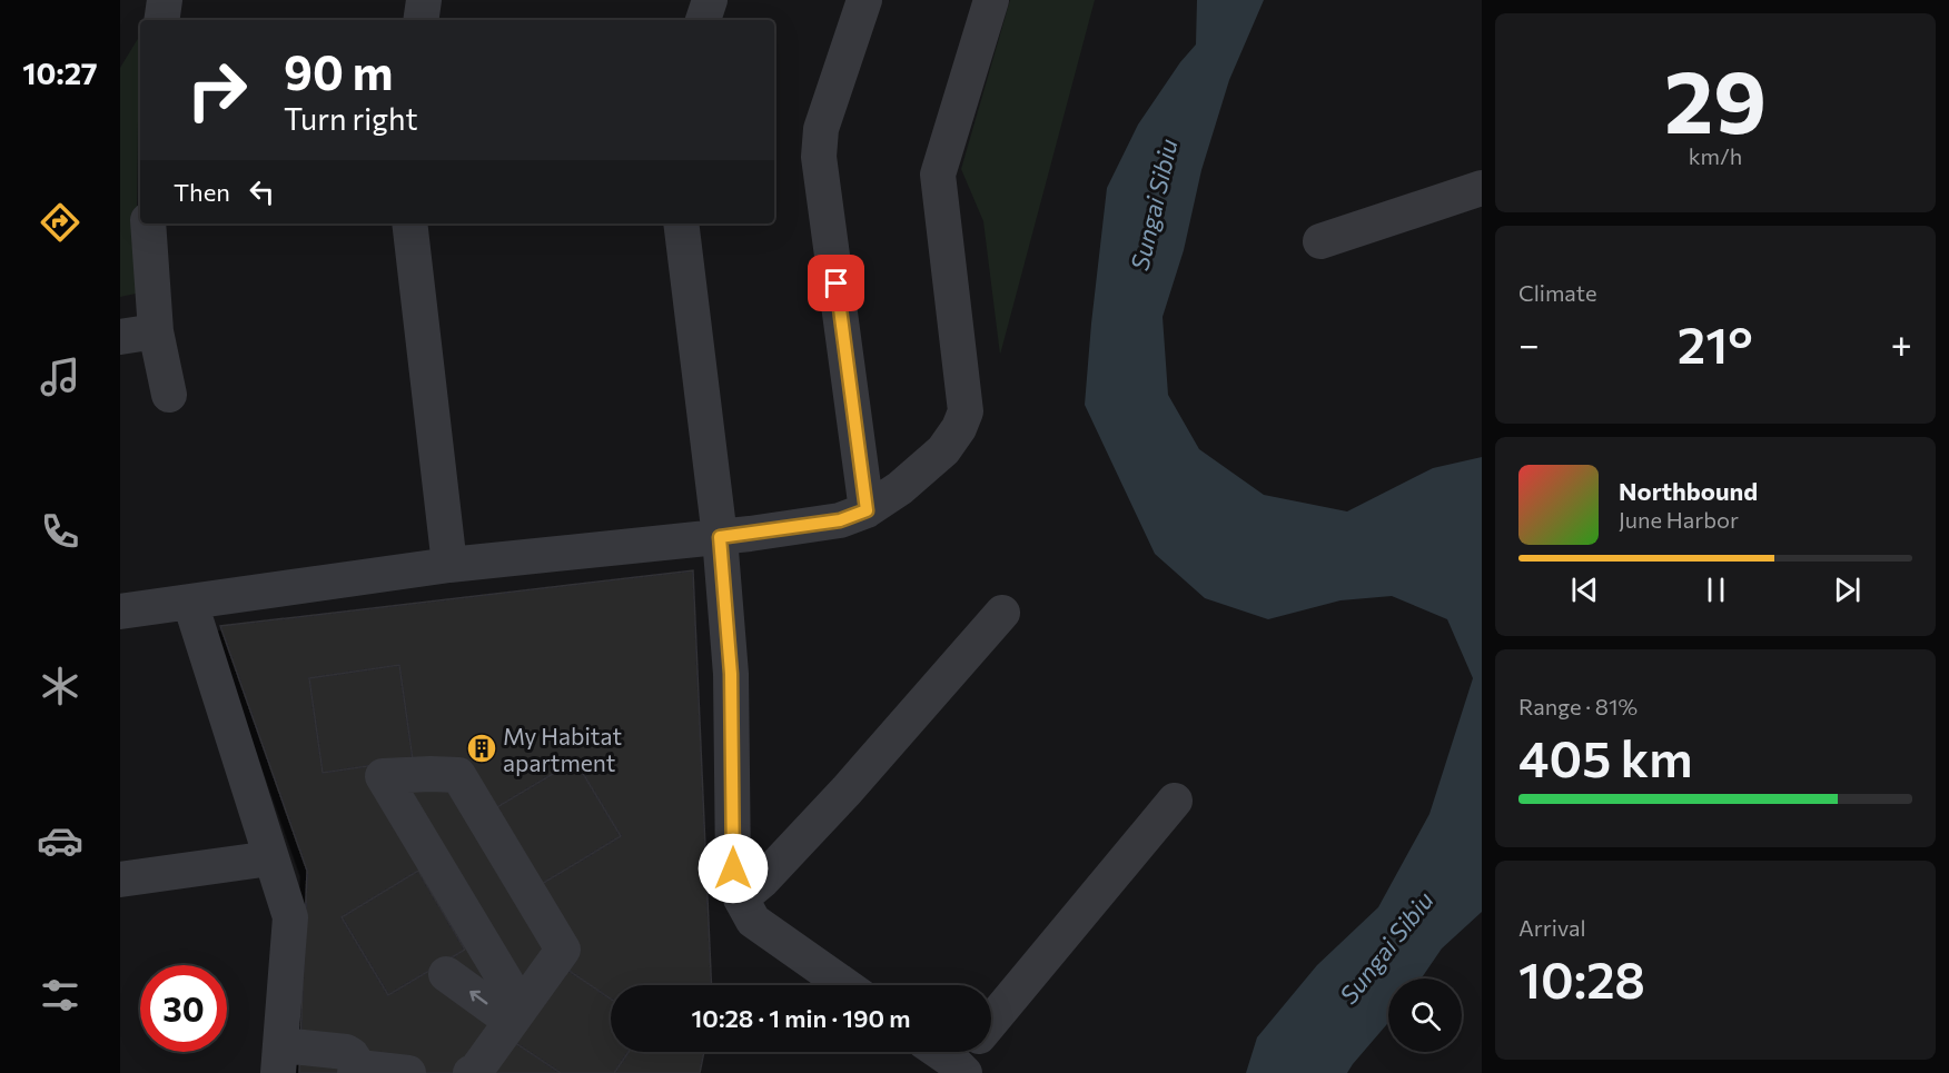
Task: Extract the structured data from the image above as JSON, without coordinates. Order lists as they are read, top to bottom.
{
  "water": ["Sungai Sibiu"],
  "places": {
    "building": ["My Habitat apartment"]
  },
  "page": {
    "tabs": "10:27",
    "tile": [
      ["29", "km/h"],
      "Climate",
      ["Range · 81%", "405 km"],
      ["Arrival", "10:28"]
    ],
    "turn": ["90 m", "Turn right"],
    "then": "Then",
    "heat": ["−", "21°", "+"],
    "song": ["Northbound", "June Harbor"],
    "limit": "30",
    "trip": "10:28 · 1 min · 190 m"
  }
}
